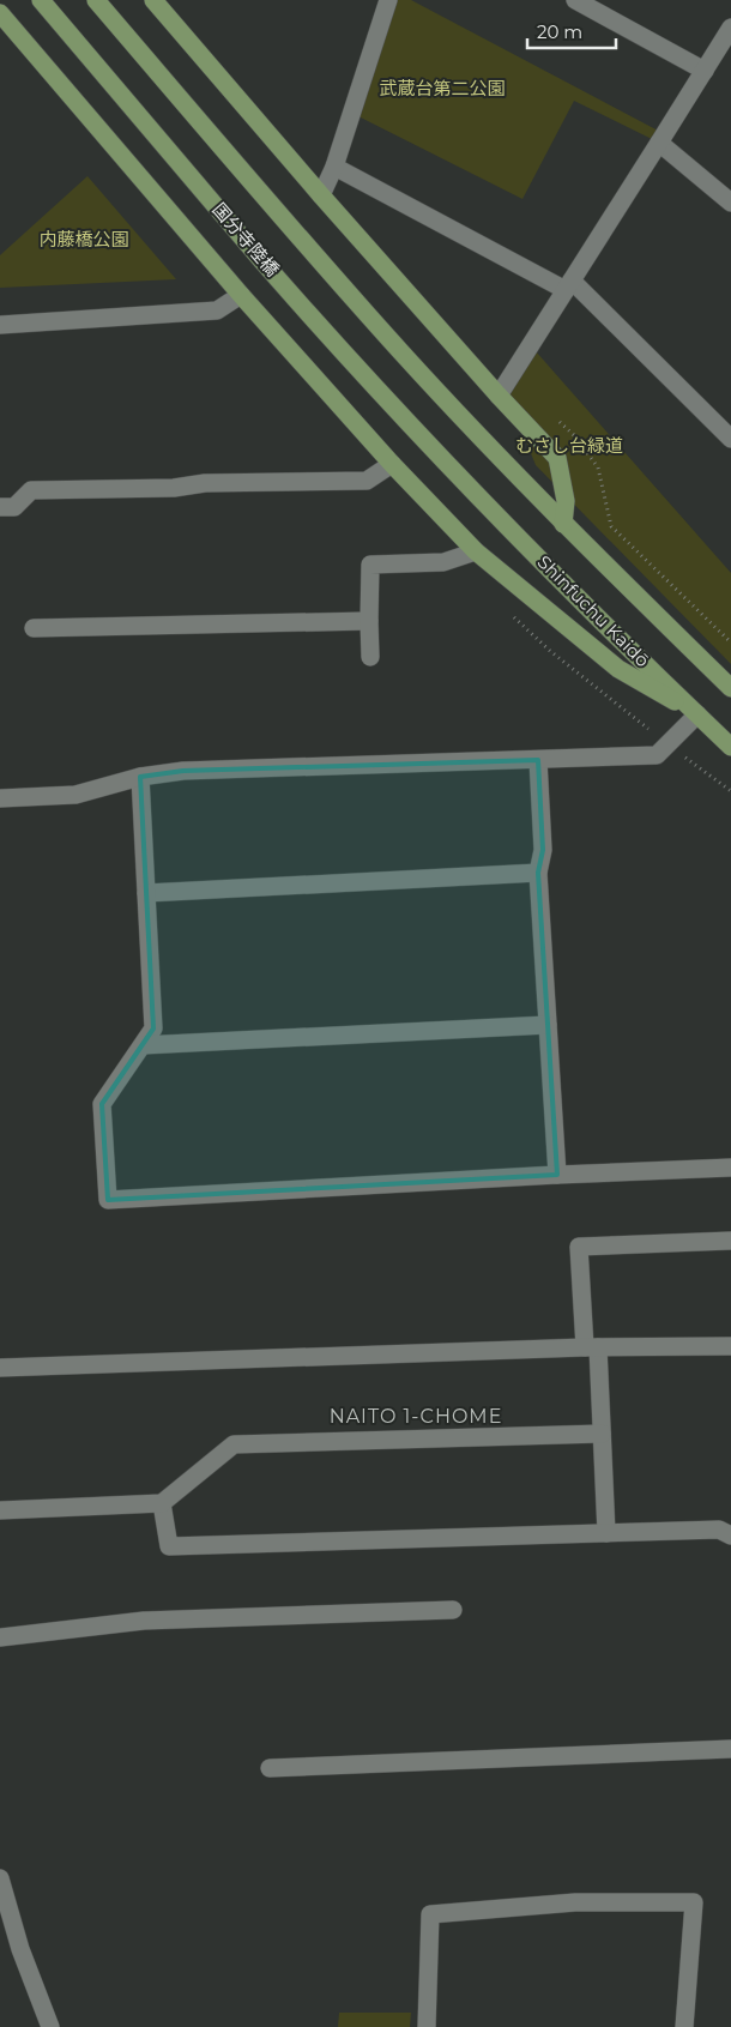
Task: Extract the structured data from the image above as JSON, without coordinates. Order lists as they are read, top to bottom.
{
  "streets": {
    "main road": ["国分寺陸橋", "Shinfuchu Kaidō"]
  },
  "crossings": [
    ["国分寺陸橋", "Shinfuchu Kaidō"]
  ],
  "districts": ["NAITO 1-CHOME"],
  "parks": ["武蔵台第二公園", "内藤橋公園", "むさし台緑道"],
  "scale_bar": "20 m"
}
